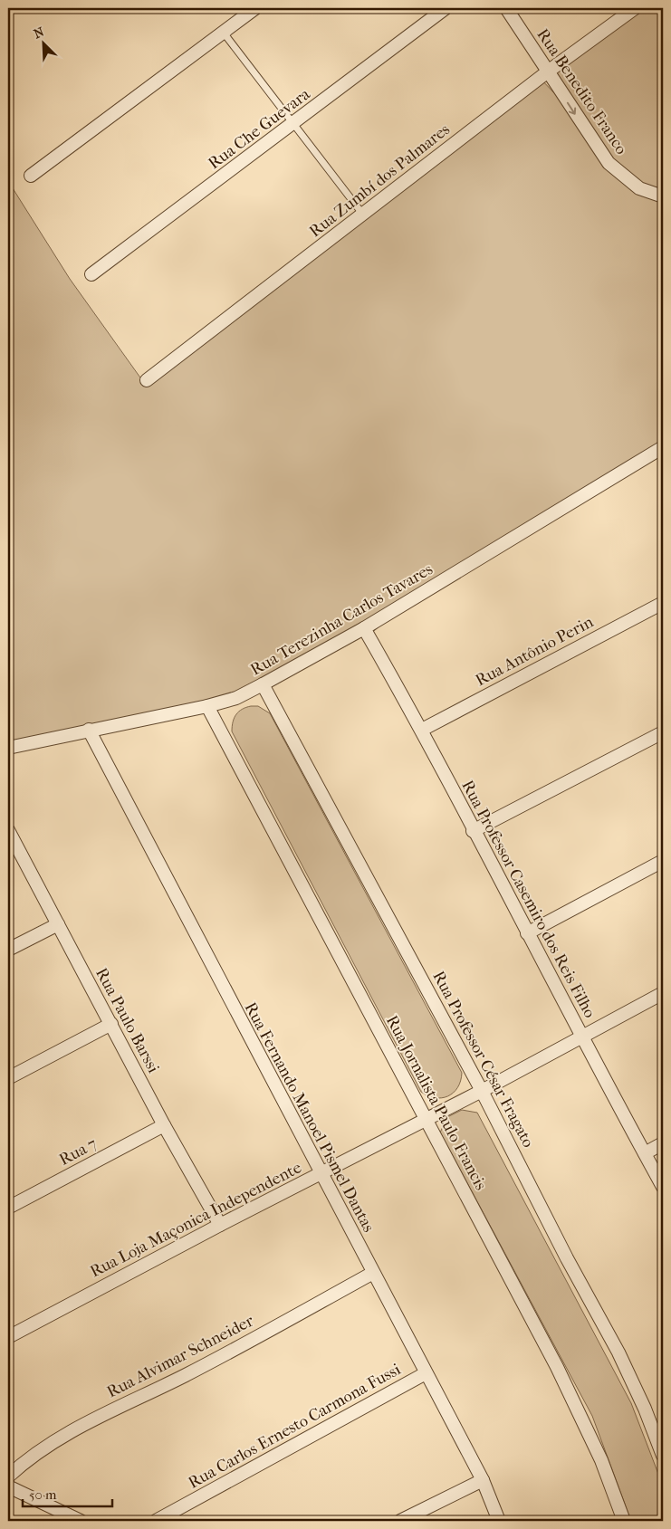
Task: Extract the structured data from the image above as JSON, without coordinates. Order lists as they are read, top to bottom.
{
  "streets": {
    "street": [
      "Rua Benedito Franco",
      "Rua Che Guevara",
      "Rua Zumbí dos Palmares",
      "Rua Terezinha Carlos Tavares",
      "Rua Antônio Perin",
      "Rua Professor Casemiro dos Reis Filho",
      "Rua Paulo Barssi",
      "Rua Professor César Fragato",
      "Rua Jornalista Paulo Francis",
      "Rua Fernando Manoel Pismel Dantas",
      "Rua 7",
      "Rua Loja Maçonica Independente",
      "Rua Alvimar Schneider",
      "Rua Carlos Ernesto Carmona Fussi"
    ]
  },
  "crossings": [
    ["Rua Benedito Franco", "Rua Zumbí dos Palmares"],
    ["Rua Terezinha Carlos Tavares", "Rua Professor Casemiro dos Reis Filho"],
    ["Rua Terezinha Carlos Tavares", "Rua Professor César Fragato"],
    ["Rua Terezinha Carlos Tavares", "Rua Jornalista Paulo Francis"],
    ["Rua Terezinha Carlos Tavares", "Rua Fernando Manoel Pismel Dantas"],
    ["Rua Antônio Perin", "Rua Professor Casemiro dos Reis Filho"],
    ["Rua Professor Casemiro dos Reis Filho", "Rua Loja Maçonica Independente"],
    ["Rua Paulo Barssi", "Rua 7"],
    ["Rua Paulo Barssi", "Rua Loja Maçonica Independente"],
    ["Rua Professor César Fragato", "Rua Loja Maçonica Independente"],
    ["Rua Jornalista Paulo Francis", "Rua Loja Maçonica Independente"],
    ["Rua Fernando Manoel Pismel Dantas", "Rua Loja Maçonica Independente"],
    ["Rua Fernando Manoel Pismel Dantas", "Rua Alvimar Schneider"],
    ["Rua Fernando Manoel Pismel Dantas", "Rua Carlos Ernesto Carmona Fussi"]
  ],
  "one_way": ["Rua Benedito Franco"],
  "scale_bar": "50 m",
  "north": "top left"
}
